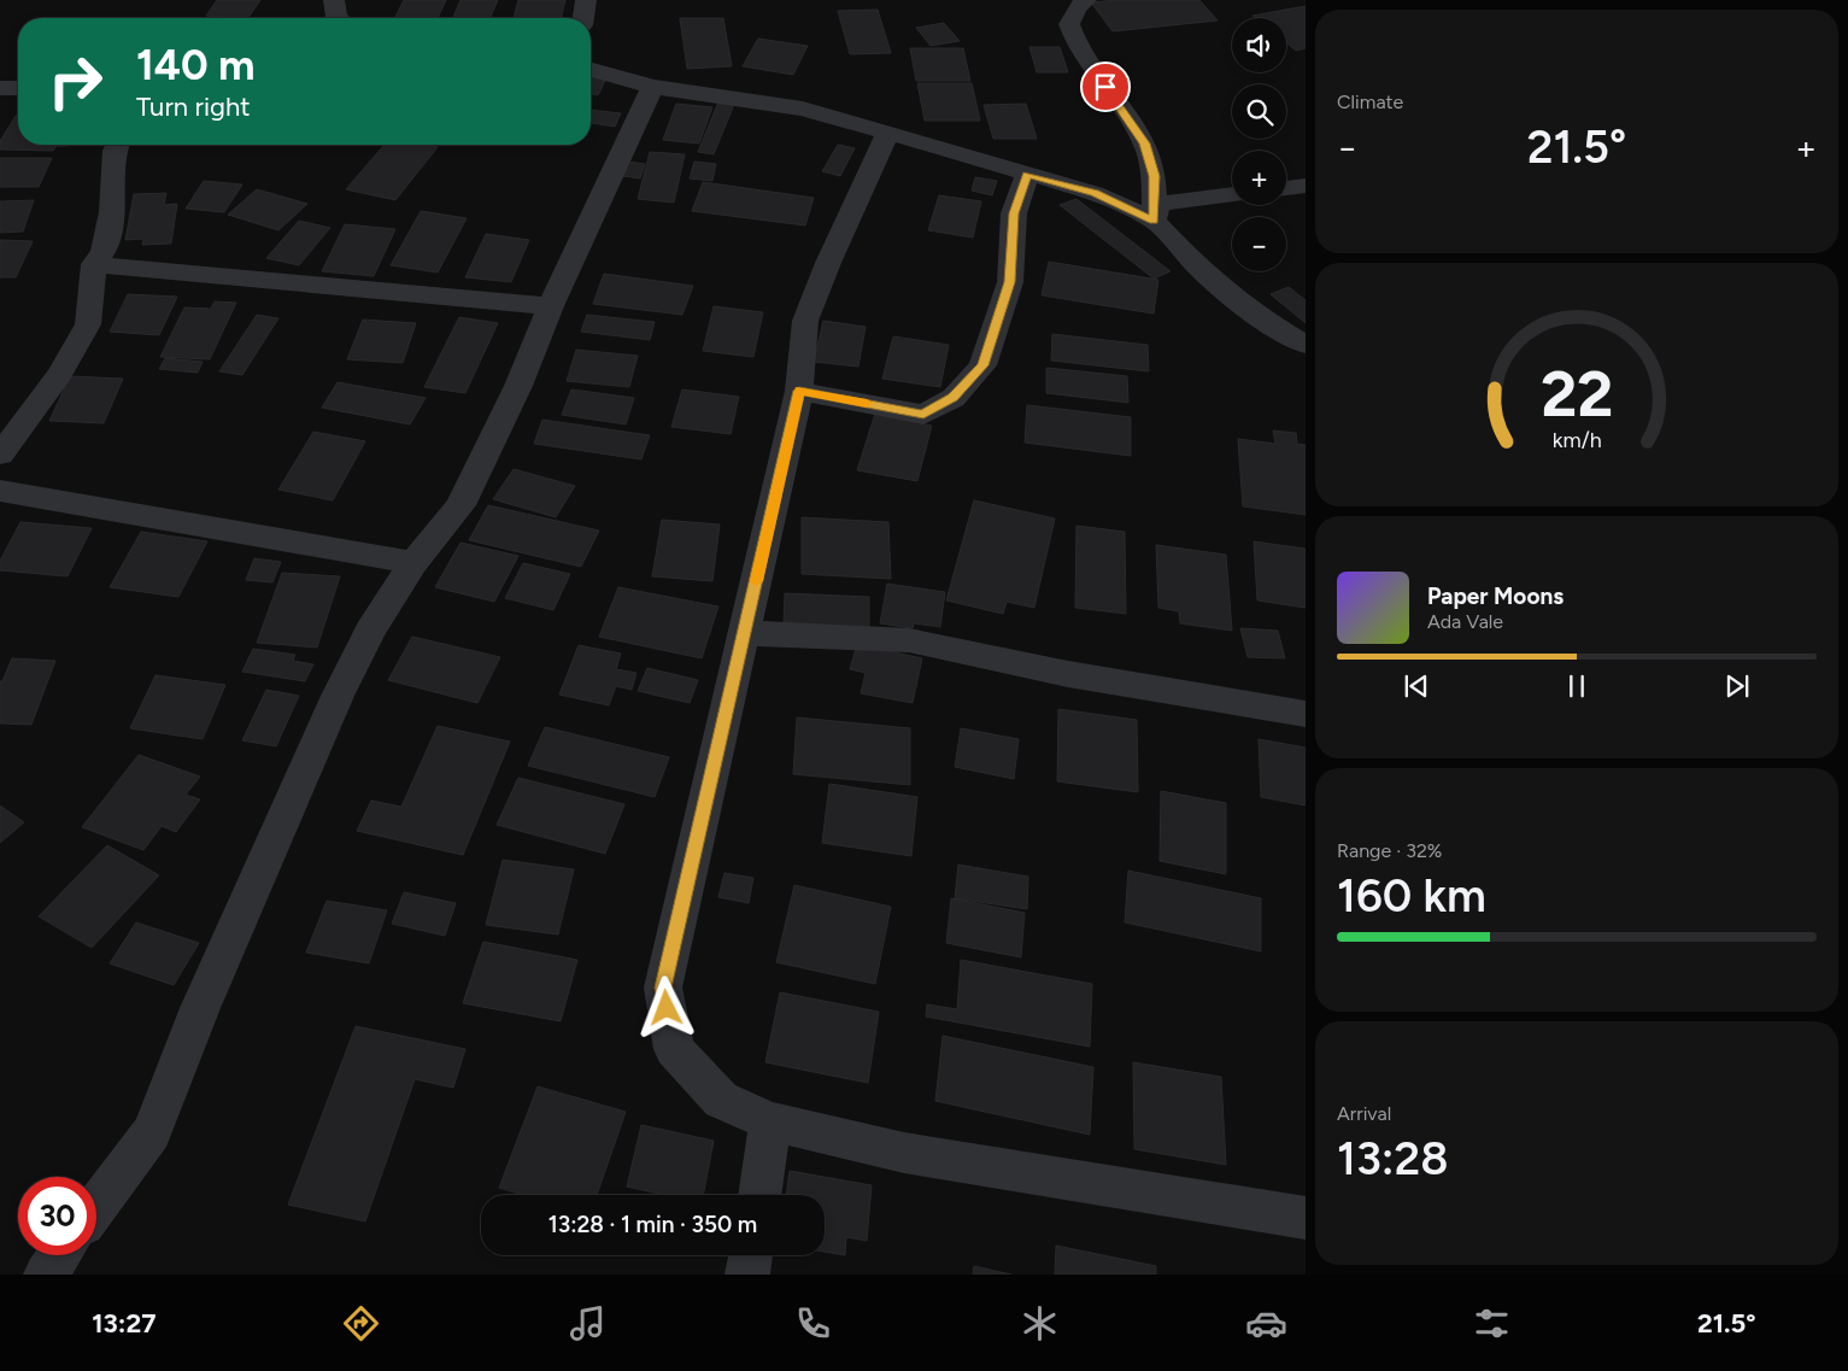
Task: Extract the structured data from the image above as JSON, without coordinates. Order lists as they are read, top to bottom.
{
  "page": {
    "tile": [
      "Climate",
      ["Range · 32%", "160 km"],
      ["Arrival", "13:28"]
    ],
    "map_buttons": ["+", "−"],
    "turn": ["140 m", "Turn right"],
    "heat": ["−", "21.5°", "+"],
    "song": ["Paper Moons", "Ada Vale"],
    "limit": "30",
    "trip": "13:28 · 1 min · 350 m",
    "tabs": ["13:27", "21.5°"],
    "gauge": ["22", "km/h"]
  }
}
